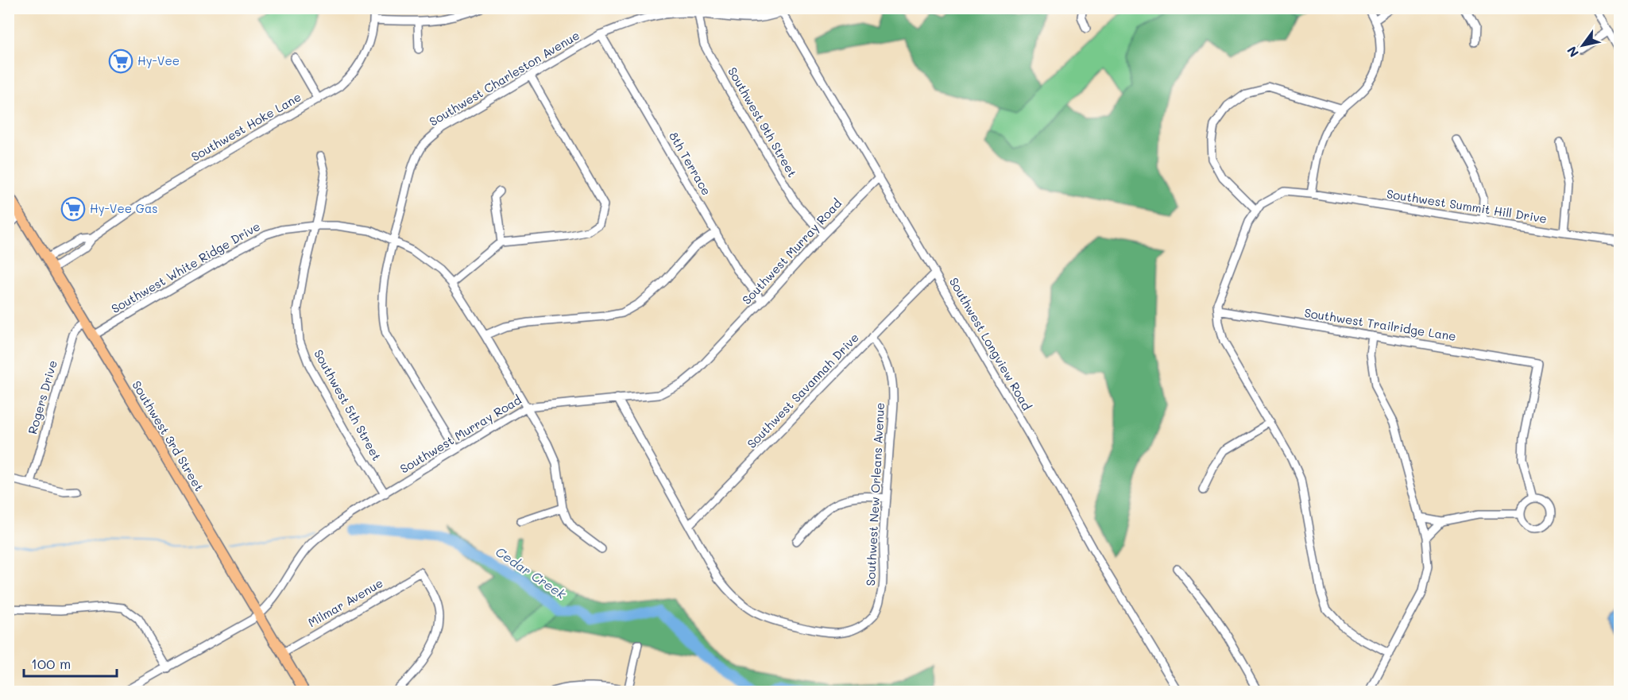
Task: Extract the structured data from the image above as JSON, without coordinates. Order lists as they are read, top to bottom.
{
  "streets": {
    "main road": ["Southwest 3rd Street"],
    "street": [
      "Southwest Charleston Avenue",
      "Southwest 9th Street",
      "Southwest Hoke Lane",
      "8th Terrace",
      "Southwest Summit Hill Drive",
      "Southwest Murray Road",
      "Southwest White Ridge Drive",
      "Southwest Trailridge Lane",
      "Southwest Longview Road",
      "Southwest Savannah Drive",
      "Rogers Drive",
      "Southwest 5th Street",
      "Southwest New Orleans Avenue",
      "Milmar Avenue"
    ]
  },
  "crossings": [
    ["Southwest Charleston Avenue", "Southwest 9th Street"],
    ["Southwest Charleston Avenue", "8th Terrace"],
    ["Southwest Charleston Avenue", "Southwest Murray Road"],
    ["Southwest Charleston Avenue", "Southwest White Ridge Drive"],
    ["Southwest Charleston Avenue", "Southwest Longview Road"],
    ["Southwest 9th Street", "Southwest Murray Road"],
    ["Southwest Hoke Lane", "Southwest 3rd Street"],
    ["8th Terrace", "Southwest Murray Road"],
    ["Southwest Murray Road", "Southwest White Ridge Drive"],
    ["Southwest Murray Road", "Southwest Longview Road"],
    ["Southwest Murray Road", "Southwest 5th Street"],
    ["Southwest Murray Road", "Southwest 3rd Street"],
    ["Southwest Murray Road", "Southwest New Orleans Avenue"],
    ["Southwest White Ridge Drive", "Southwest 5th Street"],
    ["Southwest White Ridge Drive", "Southwest 3rd Street"],
    ["Southwest Longview Road", "Southwest Savannah Drive"],
    ["Southwest Savannah Drive", "Southwest New Orleans Avenue"],
    ["Rogers Drive", "Southwest 3rd Street"],
    ["Southwest 3rd Street", "Milmar Avenue"]
  ],
  "water": ["Cedar Creek"],
  "places": {
    "supermarket": ["Hy-Vee", "Hy-Vee Gas"]
  },
  "scale_bar": "100 m",
  "north": "bottom left"
}
